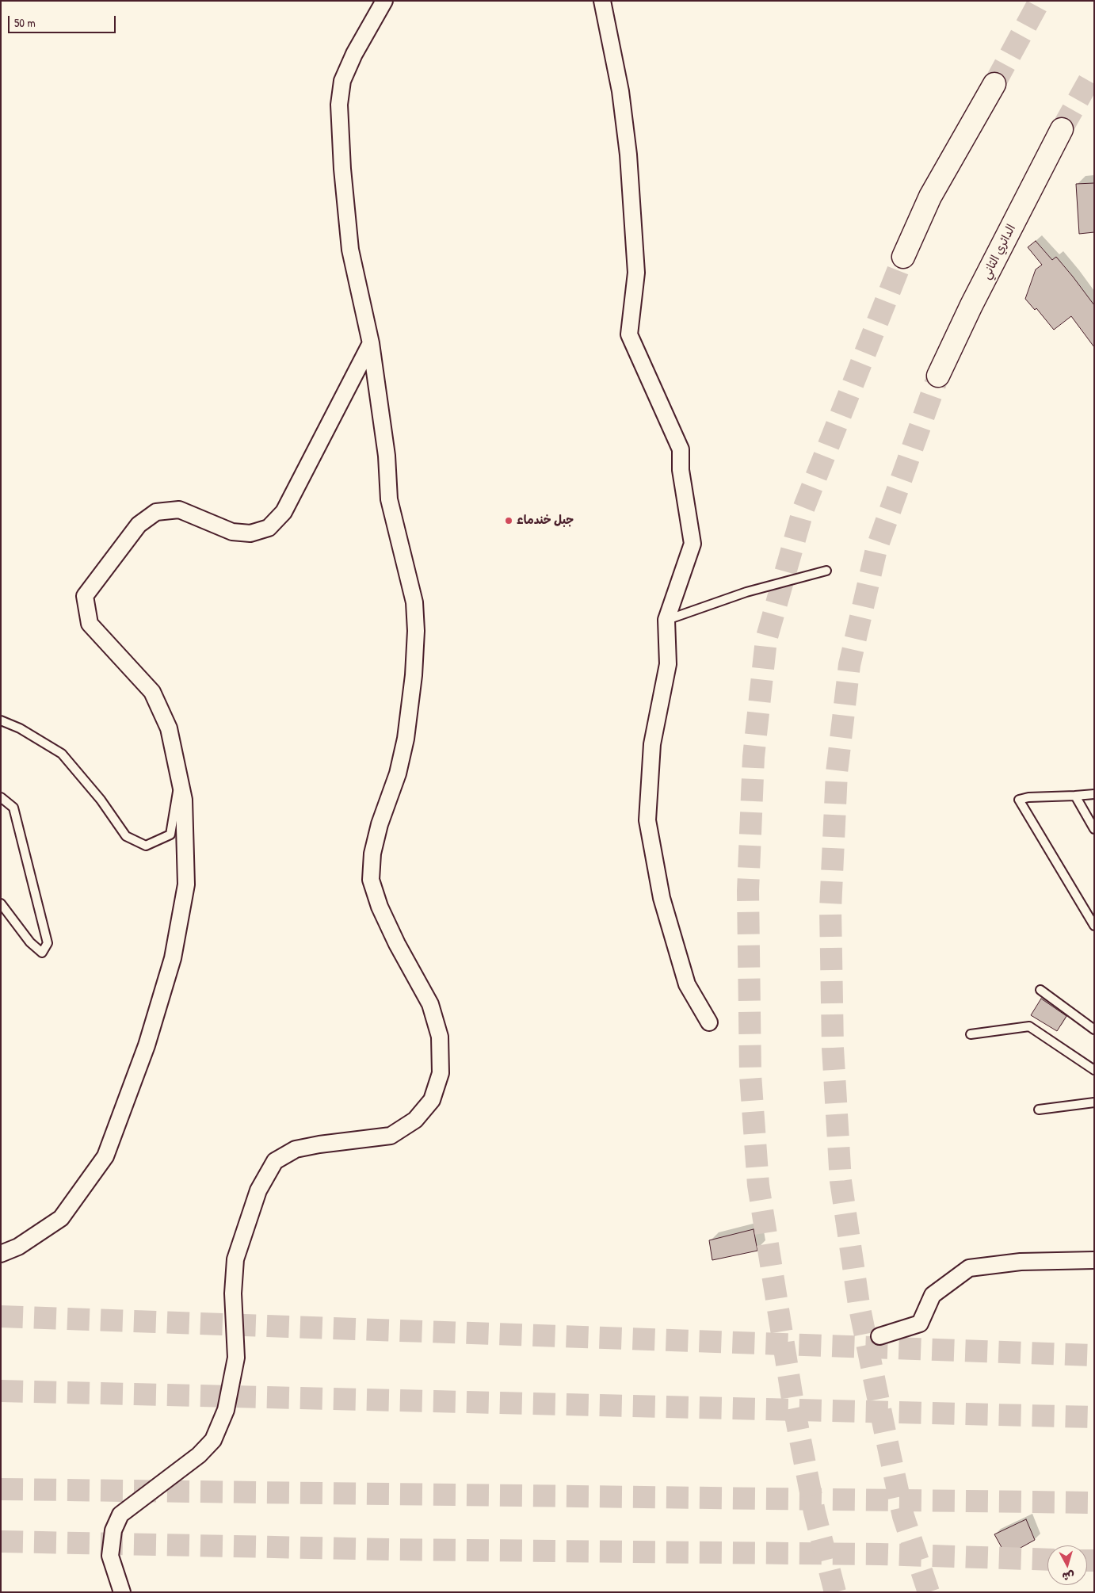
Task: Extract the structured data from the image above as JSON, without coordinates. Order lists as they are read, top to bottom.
{
  "streets": {
    "highway": ["الدائري الثاني"]
  },
  "places": ["جبل خندماء"],
  "scale_bar": "50 m",
  "north": "bottom"
}
